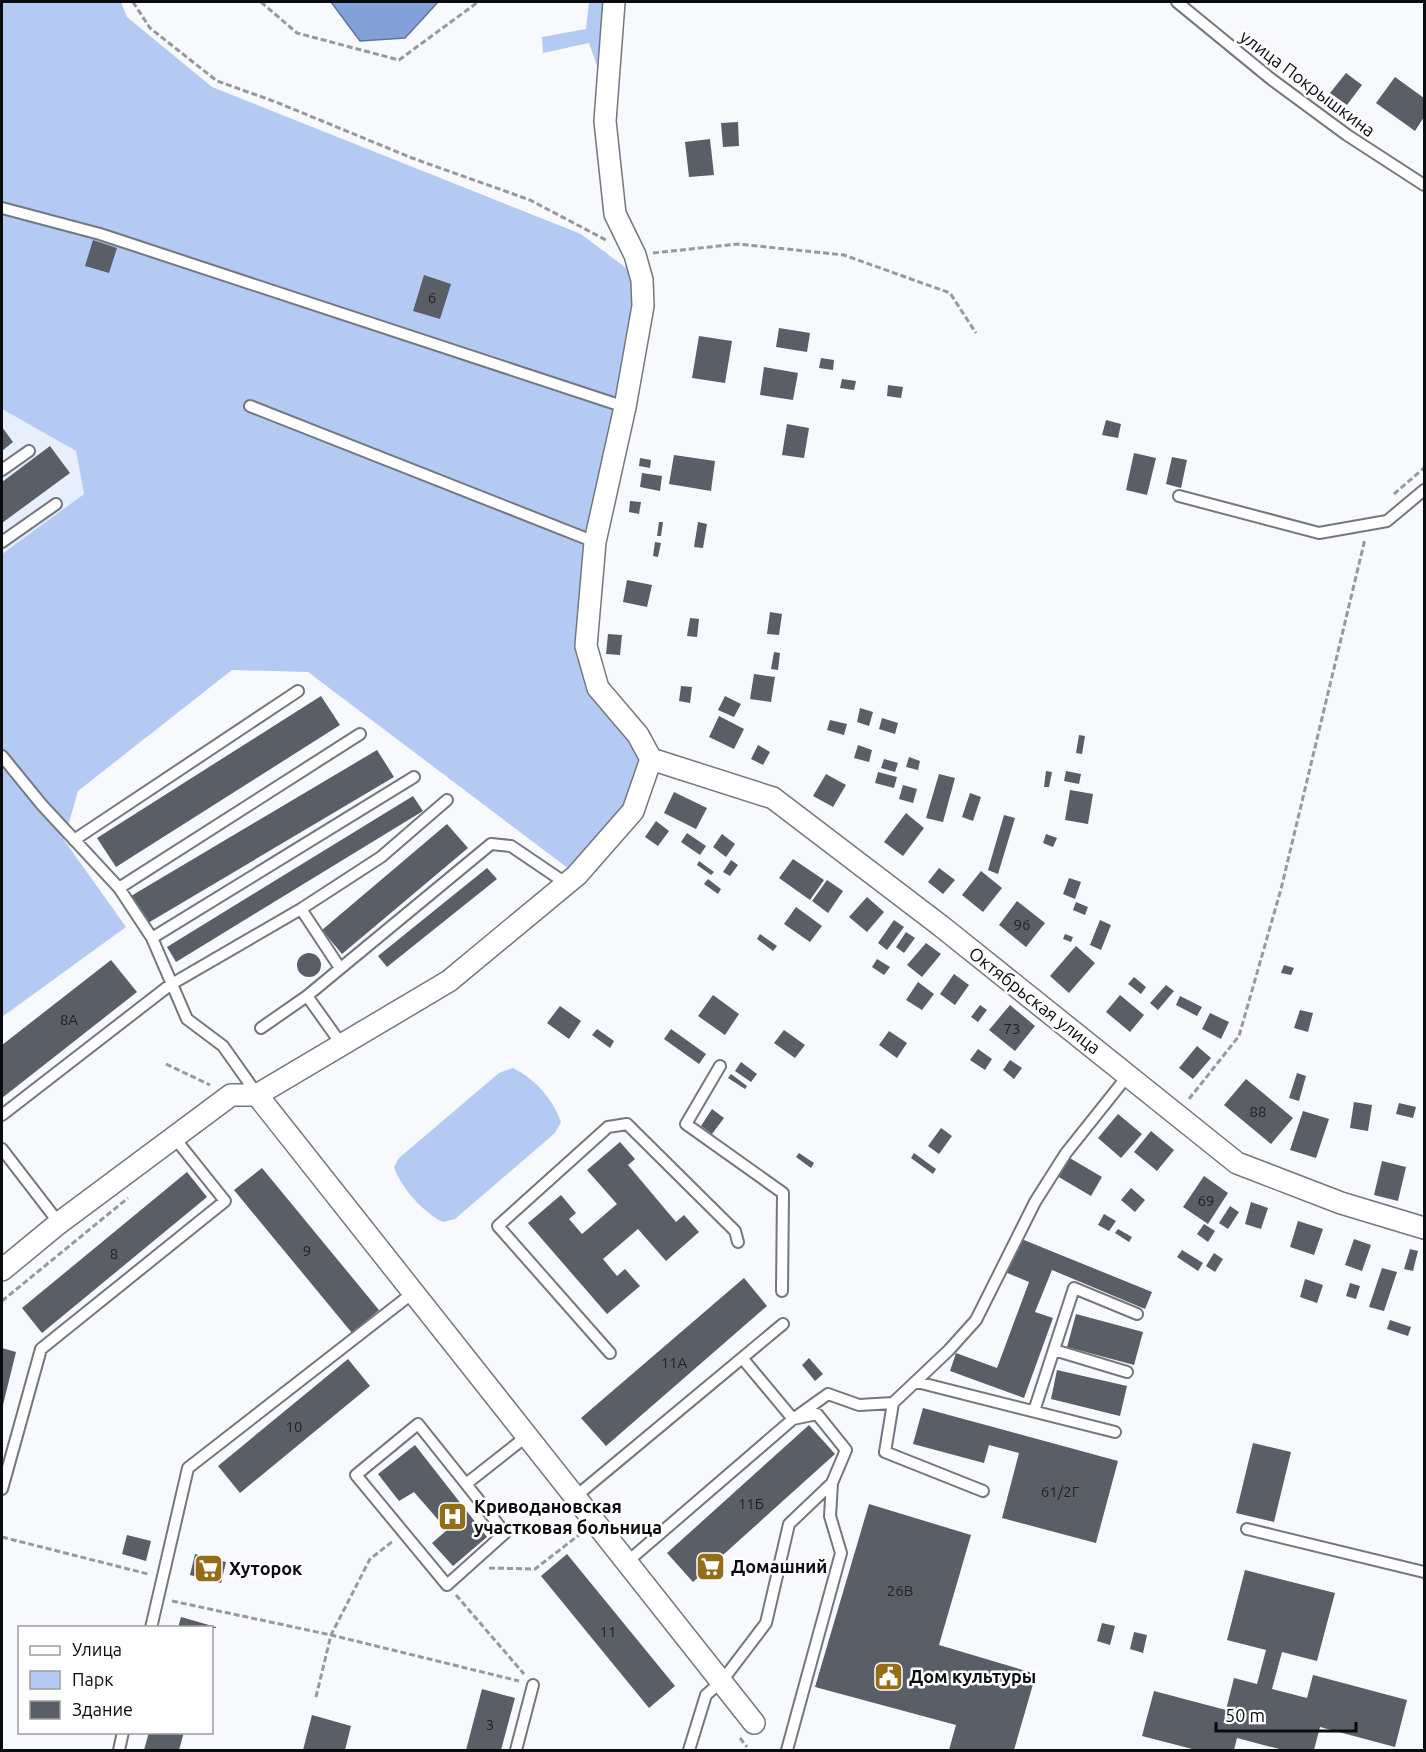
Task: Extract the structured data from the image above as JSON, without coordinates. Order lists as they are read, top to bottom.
{
  "streets": {
    "street": ["Октябрьская улица"],
    "lane": ["улица Покрышкина"]
  },
  "places": {
    "hospital": ["Криводановская участковая больница"],
    "supermarket": ["Домашний", "Хуторок"],
    "public building": ["Дом культуры"]
  },
  "house_numbers": [
    "6",
    "96",
    "8А",
    "73",
    "88",
    "69",
    "9",
    "8",
    "11А",
    "10",
    "61/2Г",
    "11Б",
    "26В",
    "11",
    "3"
  ],
  "legend": ["Улица", "Парк", "Здание"],
  "scale_bar": "50 m"
}
